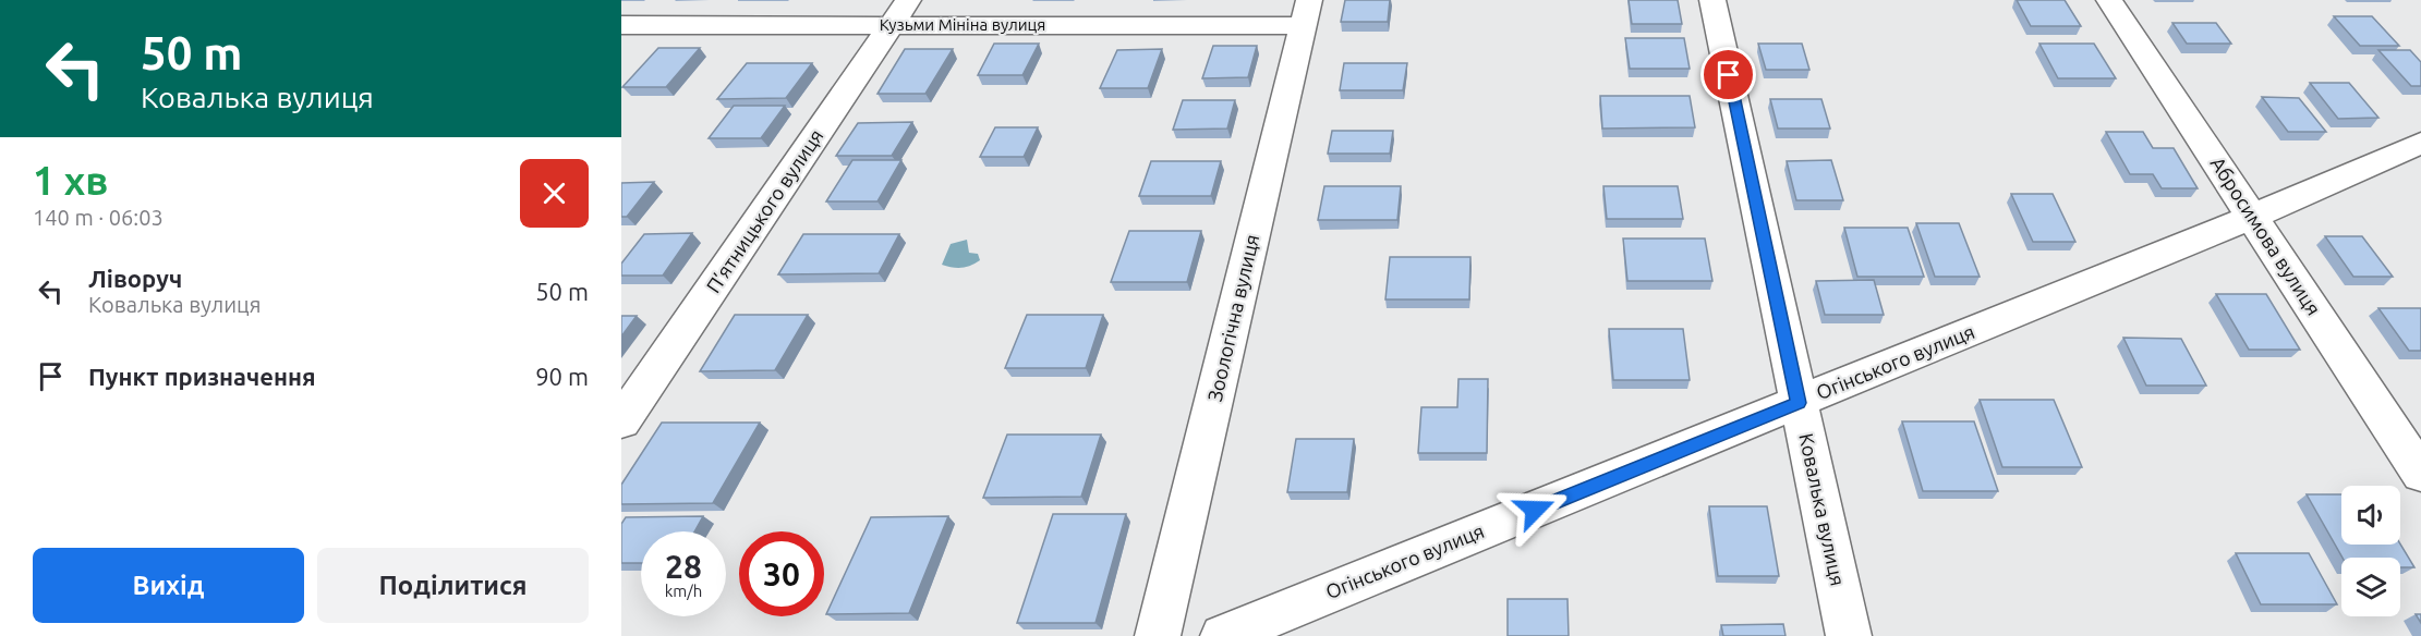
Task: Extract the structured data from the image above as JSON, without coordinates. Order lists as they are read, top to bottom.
{
  "streets": {
    "street": [
      "Кузьми Мініна вулиця",
      "П’ятницького вулиця",
      "Абросимова вулиця",
      "Зоологічна вулиця",
      "Огінського вулиця",
      "Ковалька вулиця"
    ]
  },
  "crossings": [
    ["Кузьми Мініна вулиця", "П’ятницького вулиця"],
    ["Кузьми Мініна вулиця", "Зоологічна вулиця"],
    ["Абросимова вулиця", "Огінського вулиця"],
    ["Огінського вулиця", "Ковалька вулиця"]
  ],
  "page": {
    "turn": ["50 m", "Ковалька вулиця"],
    "heading": ["1 хв", "140 m · 06:03"],
    "list": [
      {
        "name": "Ліворуч",
        "note": "Ковалька вулиця",
        "value": "50 m"
      },
      {
        "name": "Пункт призначення",
        "value": "90 m"
      }
    ],
    "speed": "28 km/h",
    "limit": "30",
    "buttons": ["Вихід", "Поділитися"]
  }
}
